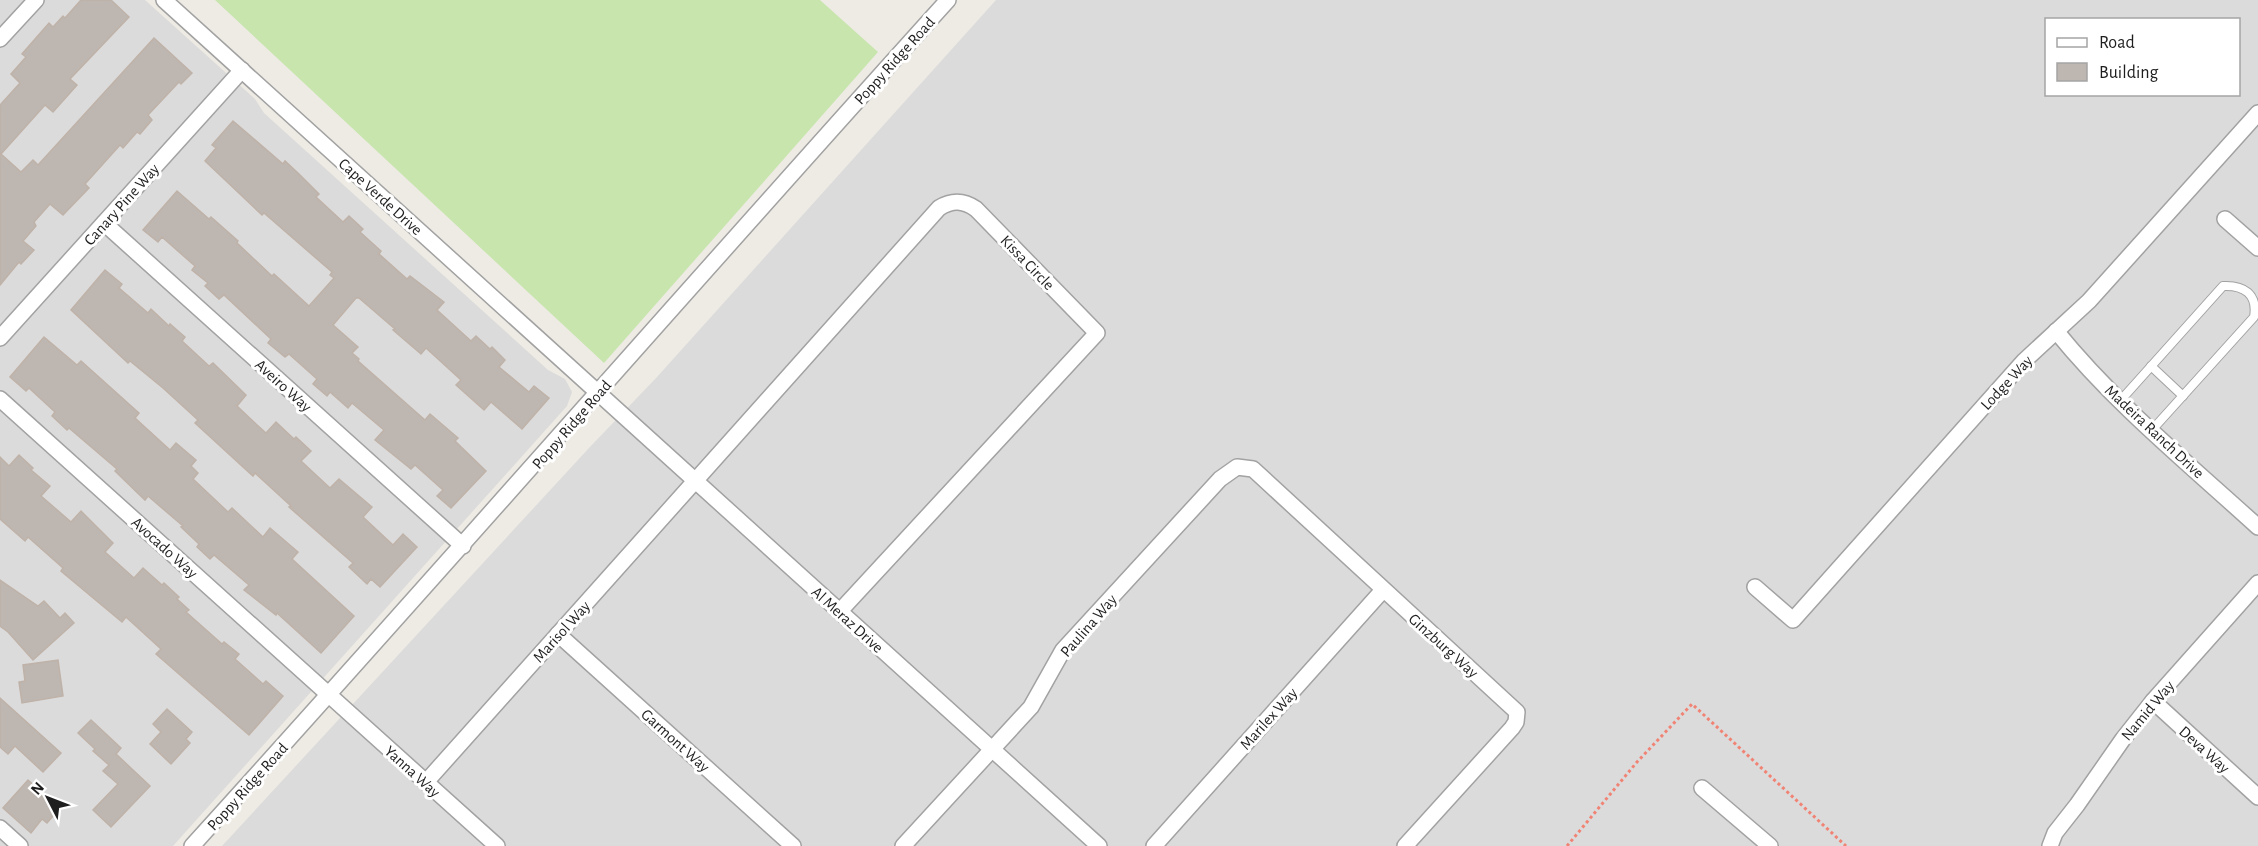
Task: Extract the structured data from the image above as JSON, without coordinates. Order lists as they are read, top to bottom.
{
  "streets": {
    "street": [
      "Poppy Ridge Road",
      "Cape Verde Drive",
      "Canary Pine Way",
      "Kissa Circle",
      "Lodge Way",
      "Aveiro Way",
      "Madeira Ranch Drive",
      "Avocado Way",
      "Al Meraz Drive",
      "Paulina Way",
      "Marisol Way",
      "Ginzburg Way",
      "Namid Way",
      "Marilex Way",
      "Garmont Way",
      "Deva Way",
      "Yanna Way"
    ]
  },
  "crossings": [
    ["Poppy Ridge Road", "Cape Verde Drive"],
    ["Poppy Ridge Road", "Aveiro Way"],
    ["Poppy Ridge Road", "Avocado Way"],
    ["Poppy Ridge Road", "Al Meraz Drive"],
    ["Poppy Ridge Road", "Yanna Way"],
    ["Cape Verde Drive", "Canary Pine Way"],
    ["Cape Verde Drive", "Al Meraz Drive"],
    ["Canary Pine Way", "Aveiro Way"],
    ["Kissa Circle", "Al Meraz Drive"],
    ["Kissa Circle", "Marisol Way"],
    ["Lodge Way", "Madeira Ranch Drive"],
    ["Avocado Way", "Yanna Way"],
    ["Al Meraz Drive", "Paulina Way"],
    ["Al Meraz Drive", "Marisol Way"],
    ["Paulina Way", "Ginzburg Way"],
    ["Marisol Way", "Garmont Way"],
    ["Marisol Way", "Yanna Way"],
    ["Ginzburg Way", "Marilex Way"],
    ["Namid Way", "Deva Way"]
  ],
  "legend": ["Road", "Building"],
  "north": "top left"
}
